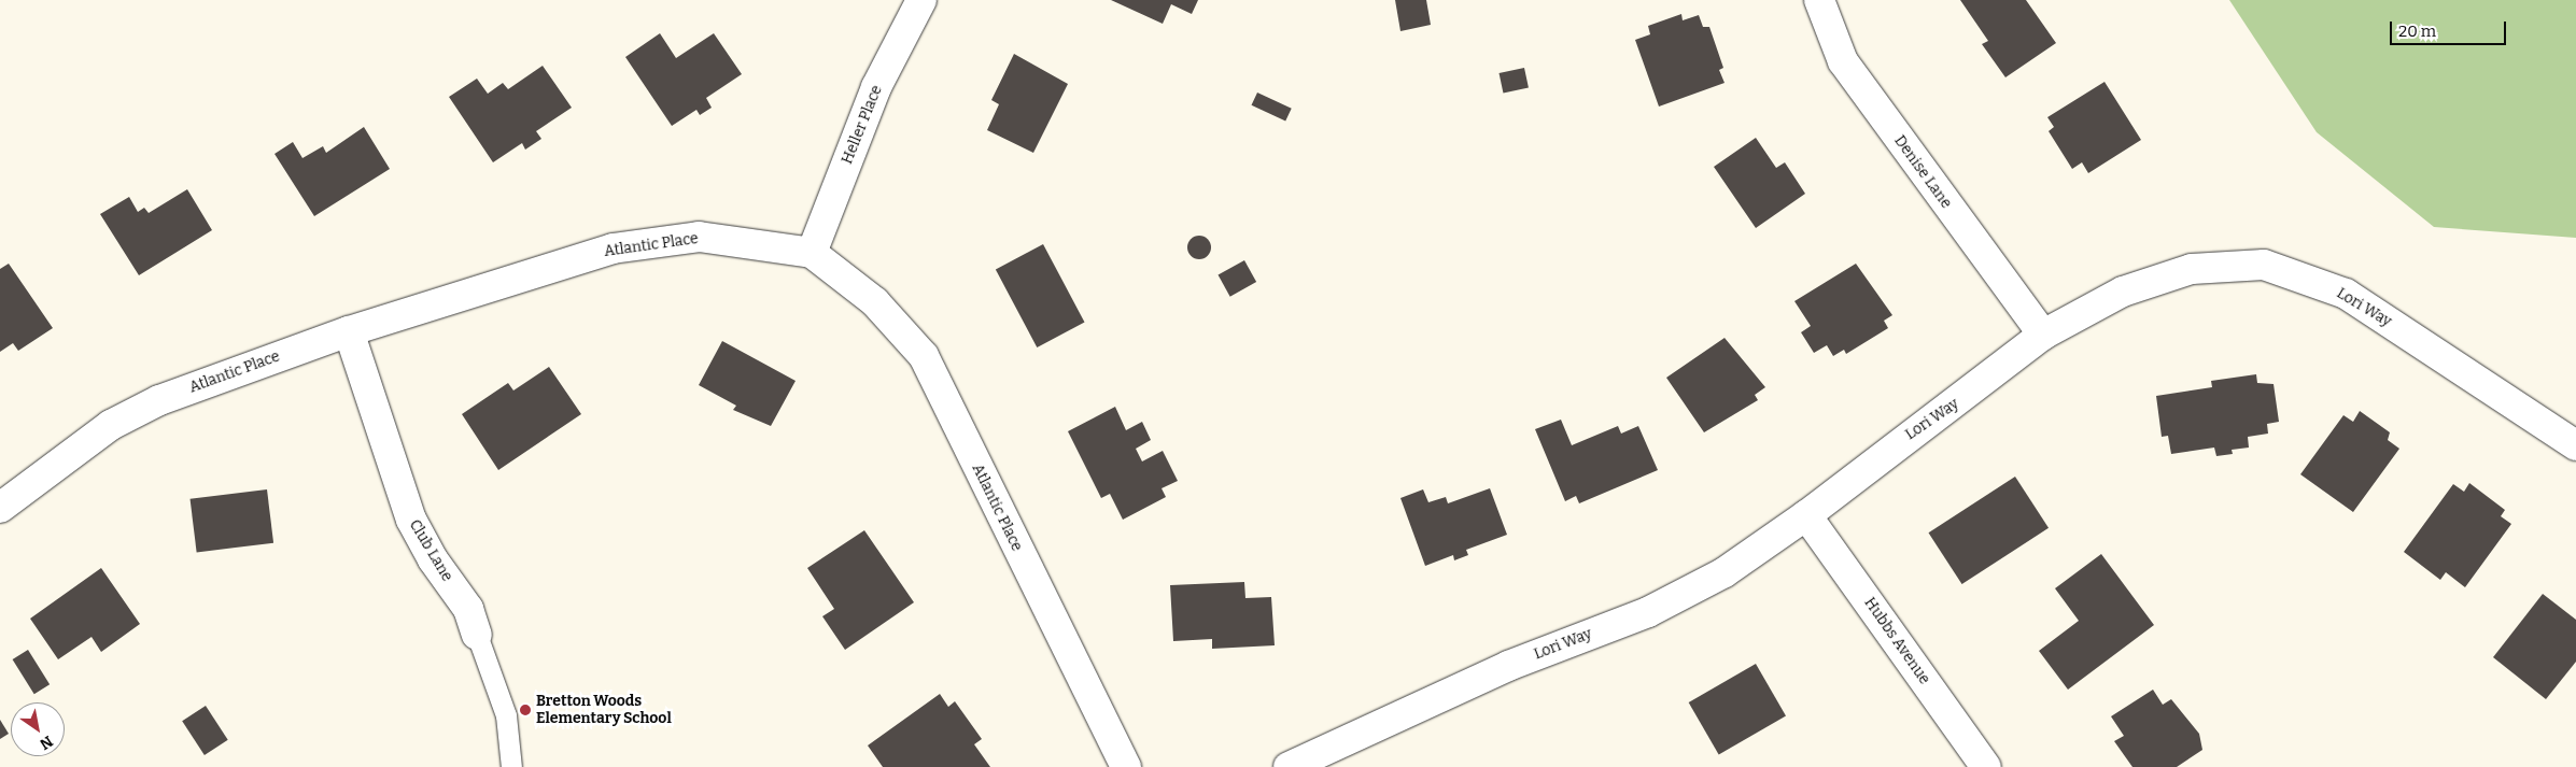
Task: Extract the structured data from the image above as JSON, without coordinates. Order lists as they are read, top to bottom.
{
  "streets": {
    "street": [
      "Heller Place",
      "Denise Lane",
      "Atlantic Place",
      "Lori Way",
      "Club Lane",
      "Hubbs Avenue"
    ]
  },
  "crossings": [
    ["Heller Place", "Atlantic Place"],
    ["Denise Lane", "Lori Way"],
    ["Atlantic Place", "Club Lane"],
    ["Lori Way", "Hubbs Avenue"]
  ],
  "places": ["Bretton Woods Elementary School"],
  "scale_bar": "20 m",
  "north": "bottom right"
}
